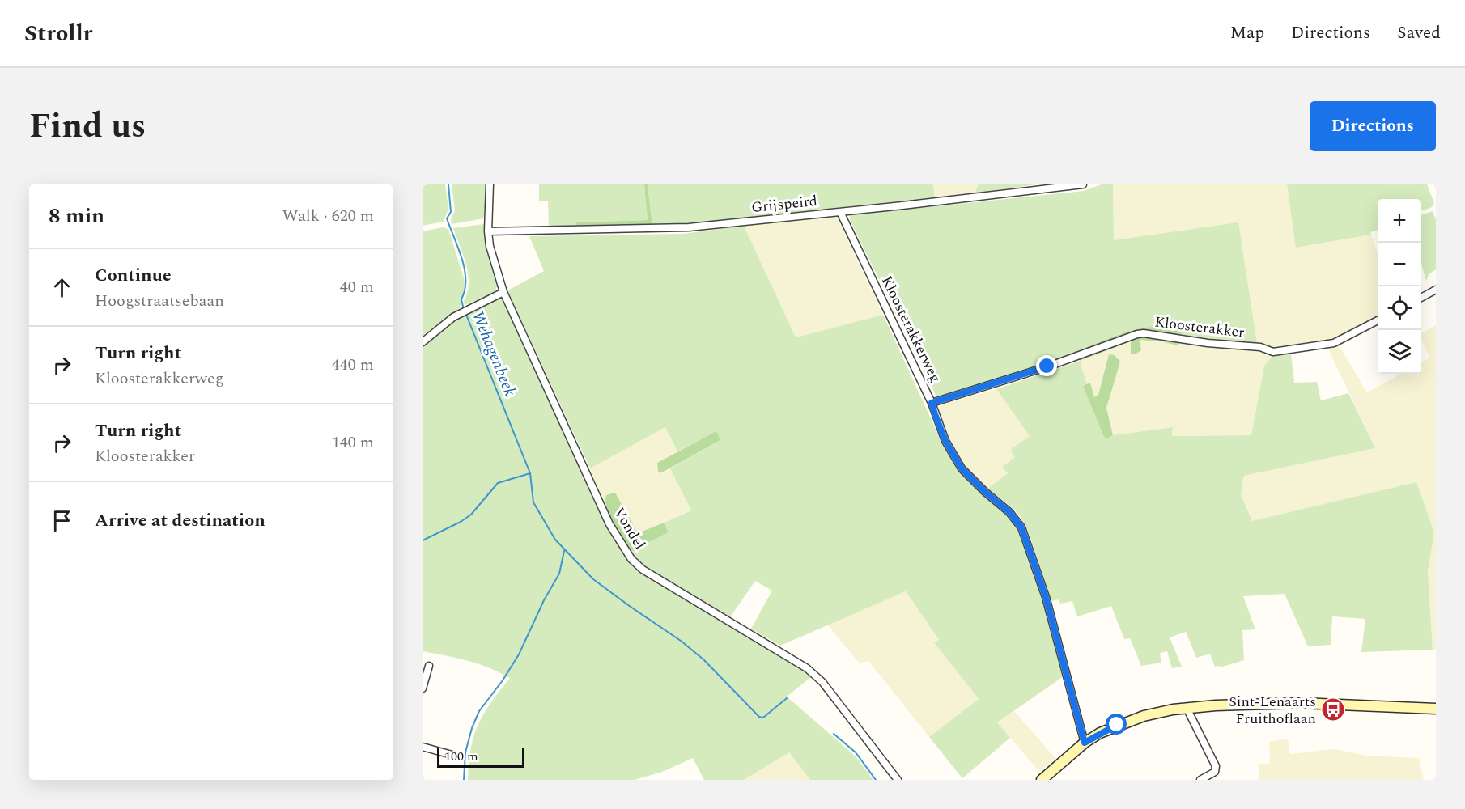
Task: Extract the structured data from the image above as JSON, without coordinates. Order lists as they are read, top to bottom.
{
  "streets": {
    "street": [
      "Grijspeird",
      "Kloosterakker",
      "Kloosterakkerweg",
      "Vondel"
    ]
  },
  "crossings": [
    ["Grijspeird", "Kloosterakkerweg"],
    ["Grijspeird", "Vondel"],
    ["Kloosterakker", "Kloosterakkerweg"]
  ],
  "water": ["Wehagenbeek"],
  "places": {
    "bus stop": ["Sint-Lenaarts Fruithoflaan"]
  },
  "scale_bar": "100 m",
  "page": {
    "header": "Strollr",
    "nav": ["Map", "Directions", "Saved"],
    "title": "Find us",
    "buttons": "Directions",
    "heading": ["8 min", "Walk · 620 m"],
    "map_buttons": ["+", "−"],
    "list": [
      ["Continue", "Hoogstraatsebaan", "40 m"],
      ["Turn right", "Kloosterakkerweg", "440 m"],
      ["Turn right", "Kloosterakker", "140 m"],
      "Arrive at destination"
    ],
    "scale": "100 m"
  }
}
